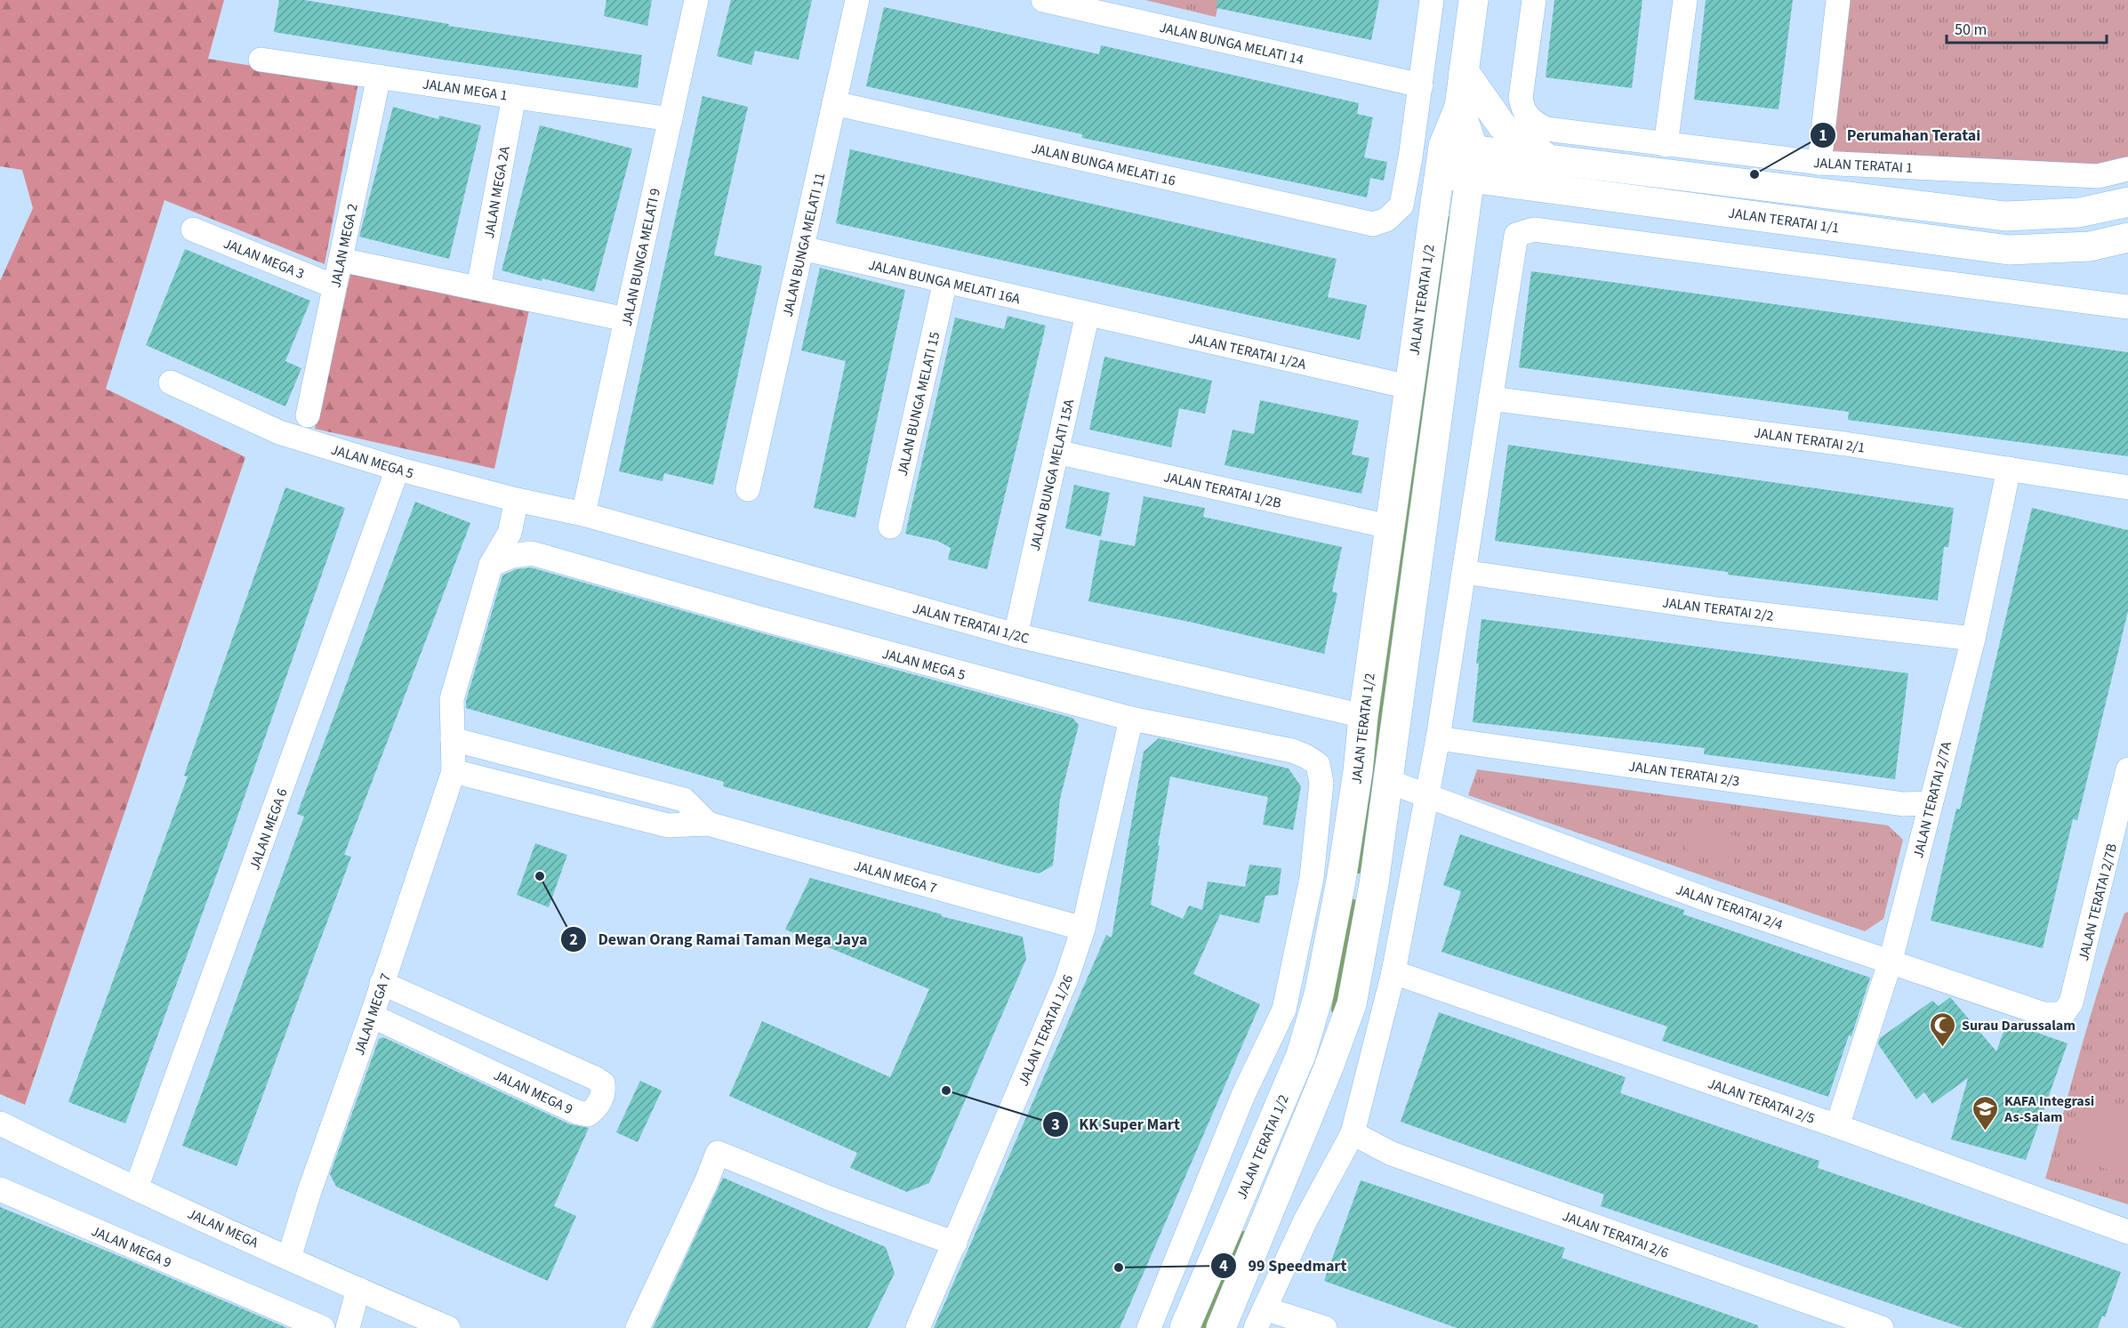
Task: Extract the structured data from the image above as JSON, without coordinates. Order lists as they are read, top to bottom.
{
  "streets": {
    "main road": ["JALAN TERATAI 1/1", "JALAN TERATAI 1/2"],
    "street": [
      "JALAN BUNGA MELATI 14",
      "JALAN MEGA 1",
      "JALAN BUNGA MELATI 16",
      "JALAN TERATAI 1",
      "JALAN MEGA 2A",
      "JALAN BUNGA MELATI 11",
      "JALAN MEGA 2",
      "JALAN BUNGA MELATI 9",
      "JALAN MEGA 3",
      "JALAN BUNGA MELATI 16A",
      "JALAN TERATAI 1/2A",
      "JALAN BUNGA MELATI 15",
      "JALAN TERATAI 2/1",
      "JALAN MEGA 5",
      "JALAN BUNGA MELATI 15A",
      "JALAN TERATAI 1/2B",
      "JALAN TERATAI 2/2",
      "JALAN TERATAI 1/2C",
      "JALAN TERATAI 2/3",
      "JALAN TERATAI 2/7A",
      "JALAN MEGA 6",
      "JALAN MEGA 7",
      "JALAN TERATAI 2/7B",
      "JALAN TERATAI 2/4",
      "JALAN TERATAI 1/26",
      "JALAN MEGA 9",
      "JALAN TERATAI 2/5",
      "JALAN MEGA",
      "JALAN TERATAI 2/6"
    ]
  },
  "crossings": [
    ["JALAN BUNGA MELATI 14", "JALAN BUNGA MELATI 16"],
    ["JALAN MEGA 1", "JALAN MEGA 2A"],
    ["JALAN MEGA 1", "JALAN MEGA 2"],
    ["JALAN MEGA 1", "JALAN BUNGA MELATI 9"],
    ["JALAN BUNGA MELATI 16", "JALAN BUNGA MELATI 11"],
    ["JALAN TERATAI 1/1", "JALAN TERATAI 1/2"],
    ["JALAN BUNGA MELATI 11", "JALAN BUNGA MELATI 16A"],
    ["JALAN MEGA 2", "JALAN MEGA 3"],
    ["JALAN BUNGA MELATI 9", "JALAN MEGA 5"],
    ["JALAN BUNGA MELATI 9", "JALAN TERATAI 1/2C"],
    ["JALAN BUNGA MELATI 16A", "JALAN TERATAI 1/2A"],
    ["JALAN BUNGA MELATI 16A", "JALAN BUNGA MELATI 15"],
    ["JALAN BUNGA MELATI 16A", "JALAN BUNGA MELATI 15A"],
    ["JALAN TERATAI 1/2", "JALAN TERATAI 1/2A"],
    ["JALAN TERATAI 1/2", "JALAN TERATAI 1/2B"],
    ["JALAN TERATAI 1/2", "JALAN TERATAI 1/2C"],
    ["JALAN TERATAI 1/2", "JALAN TERATAI 2/4"],
    ["JALAN TERATAI 1/2A", "JALAN BUNGA MELATI 15A"],
    ["JALAN TERATAI 2/1", "JALAN TERATAI 2/7A"],
    ["JALAN MEGA 5", "JALAN TERATAI 1/2C"],
    ["JALAN MEGA 5", "JALAN MEGA 6"],
    ["JALAN MEGA 5", "JALAN MEGA 7"],
    ["JALAN MEGA 5", "JALAN TERATAI 1/26"],
    ["JALAN BUNGA MELATI 15A", "JALAN TERATAI 1/2B"],
    ["JALAN BUNGA MELATI 15A", "JALAN TERATAI 1/2C"],
    ["JALAN TERATAI 2/2", "JALAN TERATAI 2/7A"],
    ["JALAN TERATAI 2/3", "JALAN TERATAI 2/7A"],
    ["JALAN TERATAI 2/7A", "JALAN TERATAI 2/4"],
    ["JALAN TERATAI 2/7A", "JALAN TERATAI 2/5"],
    ["JALAN MEGA 6", "JALAN MEGA"],
    ["JALAN MEGA 7", "JALAN TERATAI 1/26"],
    ["JALAN MEGA 7", "JALAN MEGA 9"],
    ["JALAN MEGA 7", "JALAN MEGA"],
    ["JALAN TERATAI 2/7B", "JALAN TERATAI 2/4"]
  ],
  "places": {
    "other": [
      "Perumahan Teratai",
      "Dewan Orang Ramai Taman Mega Jaya",
      "KK Super Mart",
      "99 Speedmart"
    ],
    "mosque": ["Surau Darussalam"],
    "school or university": ["KAFA Integrasi As-Salam"]
  },
  "scale_bar": "50 m"
}
